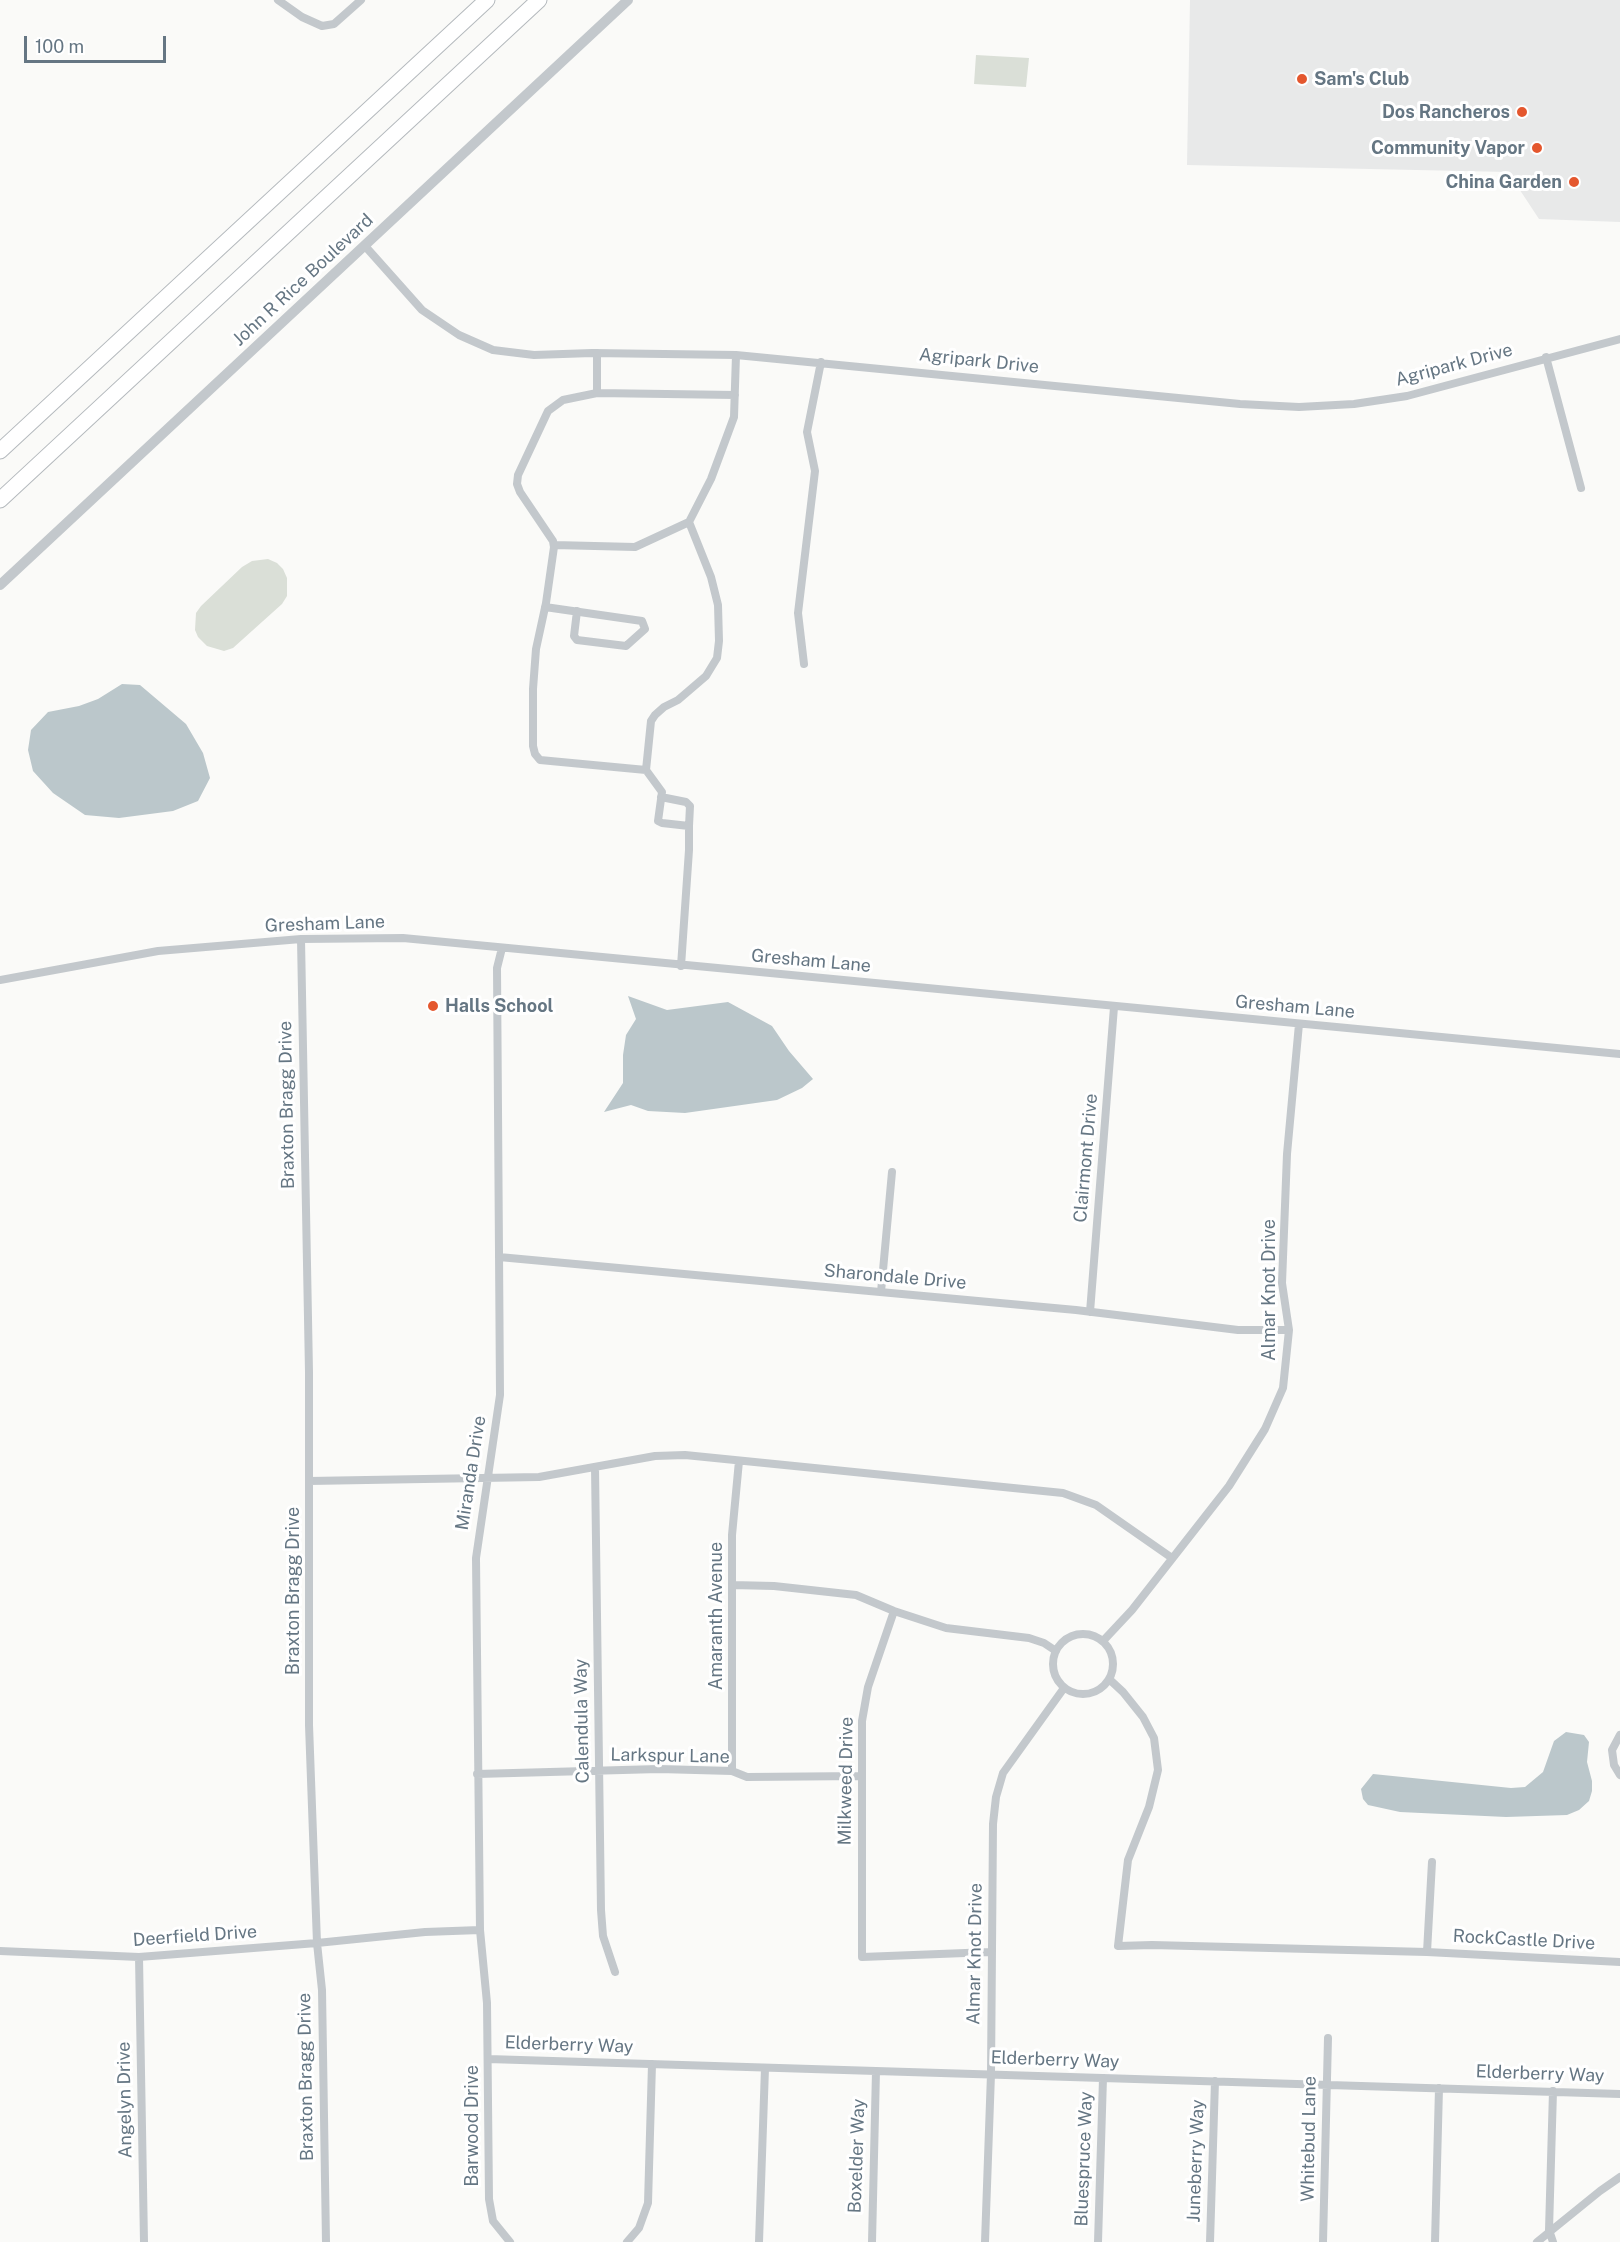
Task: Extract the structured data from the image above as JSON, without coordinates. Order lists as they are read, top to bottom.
{
  "streets": {
    "street": [
      "John R Rice Boulevard",
      "Agripark Drive",
      "Gresham Lane",
      "Braxton Bragg Drive",
      "Clairmont Drive",
      "Sharondale Drive",
      "Almar Knot Drive",
      "Miranda Drive",
      "Amaranth Avenue",
      "Calendula Way",
      "Larkspur Lane",
      "Milkweed Drive",
      "Deerfield Drive",
      "RockCastle Drive",
      "Elderberry Way",
      "Angelyn Drive",
      "Barwood Drive",
      "Whitebud Lane",
      "Boxelder Way",
      "Bluespruce Way",
      "Juneberry Way"
    ]
  },
  "crossings": [
    ["John R Rice Boulevard", "Agripark Drive"],
    ["Gresham Lane", "Braxton Bragg Drive"],
    ["Gresham Lane", "Clairmont Drive"],
    ["Gresham Lane", "Almar Knot Drive"],
    ["Gresham Lane", "Miranda Drive"],
    ["Braxton Bragg Drive", "Deerfield Drive"],
    ["Clairmont Drive", "Sharondale Drive"],
    ["Sharondale Drive", "Almar Knot Drive"],
    ["Sharondale Drive", "Miranda Drive"],
    ["Almar Knot Drive", "Milkweed Drive"],
    ["Almar Knot Drive", "RockCastle Drive"],
    ["Almar Knot Drive", "Elderberry Way"],
    ["Miranda Drive", "Larkspur Lane"],
    ["Miranda Drive", "Deerfield Drive"],
    ["Miranda Drive", "Barwood Drive"],
    ["Amaranth Avenue", "Larkspur Lane"],
    ["Calendula Way", "Larkspur Lane"],
    ["Larkspur Lane", "Milkweed Drive"],
    ["Deerfield Drive", "Angelyn Drive"],
    ["Elderberry Way", "Barwood Drive"],
    ["Elderberry Way", "Whitebud Lane"],
    ["Elderberry Way", "Boxelder Way"],
    ["Elderberry Way", "Bluespruce Way"],
    ["Elderberry Way", "Juneberry Way"]
  ],
  "places": [
    "Sam's Club",
    "Dos Rancheros",
    "Community Vapor",
    "China Garden",
    "Halls School"
  ],
  "scale_bar": "100 m"
}
